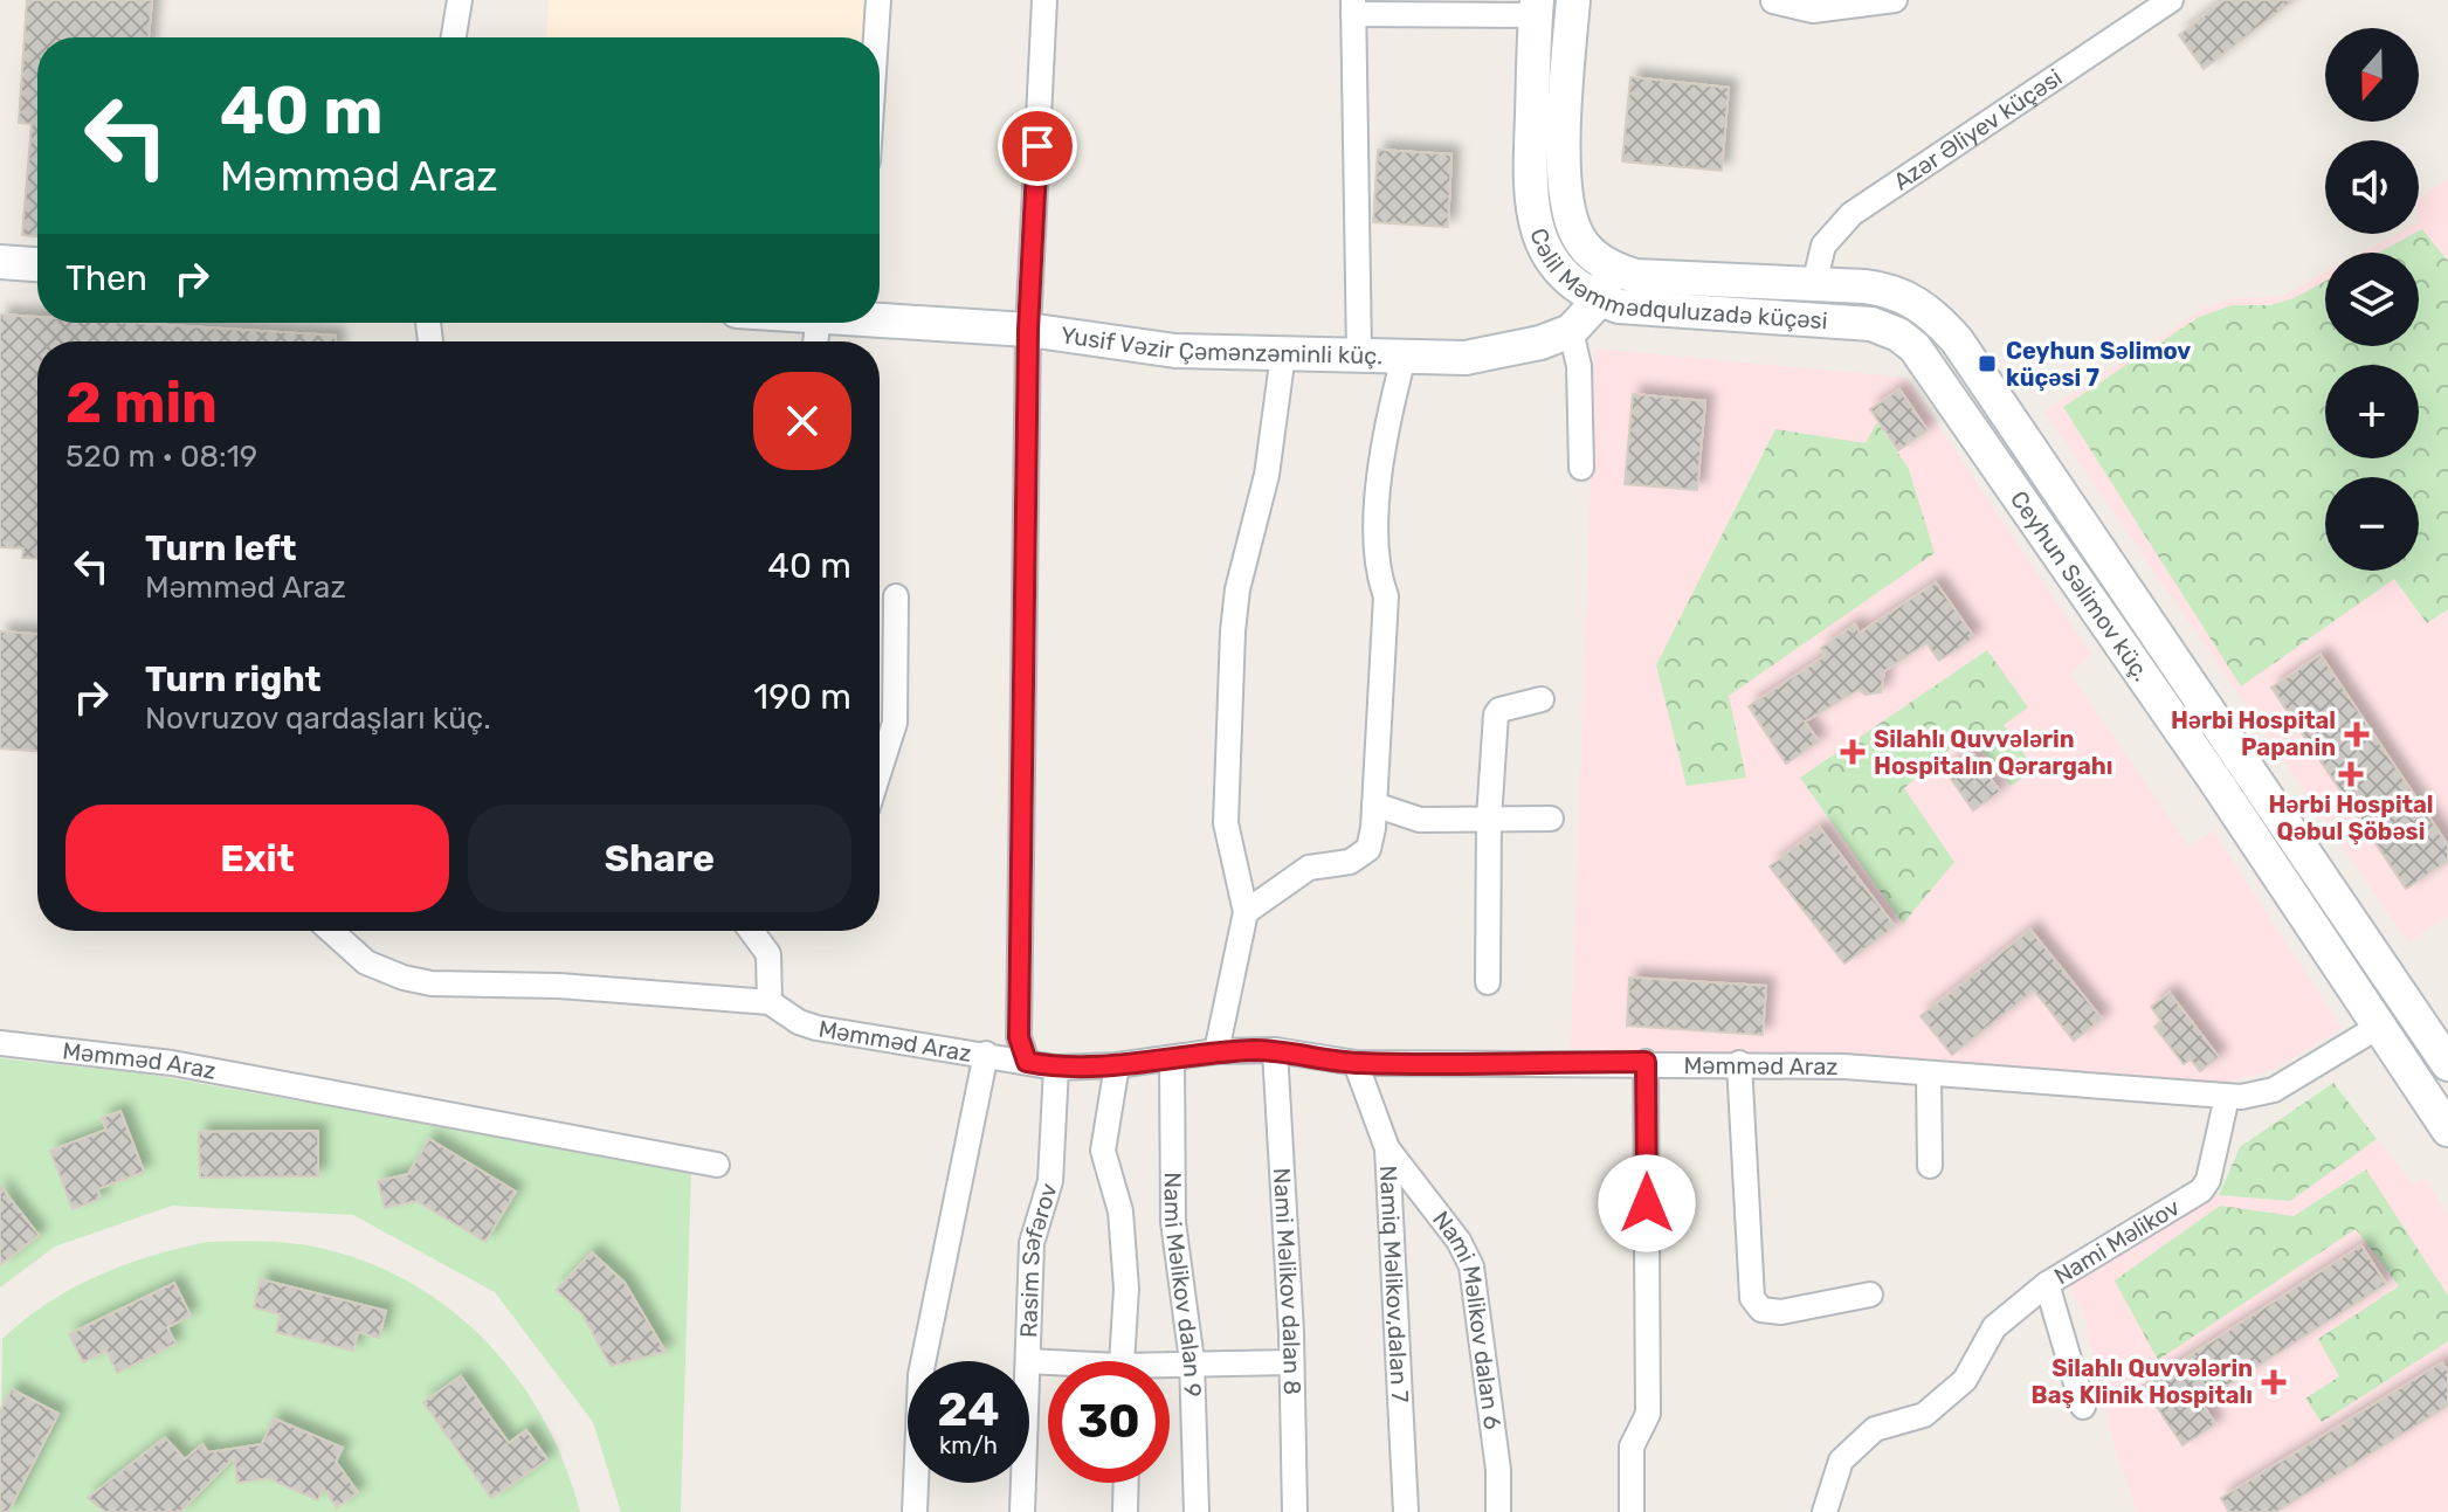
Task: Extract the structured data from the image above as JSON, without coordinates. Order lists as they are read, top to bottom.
{
  "streets": {
    "main road": ["Cəlil Məmmədquluzadə küçəsi", "Yusif Vəzir Çəmənzəminli küç.", "Ceyhun Səlimov küç."],
    "street": [
      "Azər Əliyev küçəsi",
      "Məmməd Araz",
      "Nami Məlikov",
      "Rasim Səfərov",
      "Nami Məlikov dalan 8",
      "Nami Məlikov dalan 9",
      "Namiq Məlikov,dalan 7",
      "Nami Məlikov dalan 6"
    ]
  },
  "crossings": [
    ["Azər Əliyev küçəsi", "Cəlil Məmmədquluzadə küçəsi"],
    ["Cəlil Məmmədquluzadə küçəsi", "Yusif Vəzir Çəmənzəminli küç."],
    ["Cəlil Məmmədquluzadə küçəsi", "Ceyhun Səlimov küç."],
    ["Ceyhun Səlimov küç.", "Məmməd Araz"],
    ["Məmməd Araz", "Nami Məlikov"],
    ["Məmməd Araz", "Rasim Səfərov"],
    ["Məmməd Araz", "Nami Məlikov dalan 8"],
    ["Məmməd Araz", "Nami Məlikov dalan 9"],
    ["Məmməd Araz", "Namiq Məlikov,dalan 7"],
    ["Namiq Məlikov,dalan 7", "Nami Məlikov dalan 6"]
  ],
  "places": {
    "transit": ["Ceyhun Səlimov küçəsi 7"],
    "health": [
      "Hərbi Hospital Papanin",
      "Silahlı Quvvələrin Hospitalın Qərargahı",
      "Hərbi Hospital Qəbul Şöbəsi",
      "Silahlı Quvvələrin Baş Klinik Hospitalı"
    ]
  },
  "north": "bottom",
  "page": {
    "map_buttons": ["+", "−"],
    "turn": ["40 m", "Məmməd Araz"],
    "then": "Then",
    "heading": ["2 min", "520 m · 08:19"],
    "list": [
      {
        "name": "Turn left",
        "note": "Məmməd Araz",
        "value": "40 m"
      },
      {
        "name": "Turn right",
        "note": "Novruzov qardaşları küç.",
        "value": "190 m"
      }
    ],
    "buttons": ["Exit", "Share"],
    "speed": "24 km/h",
    "limit": "30"
  }
}
